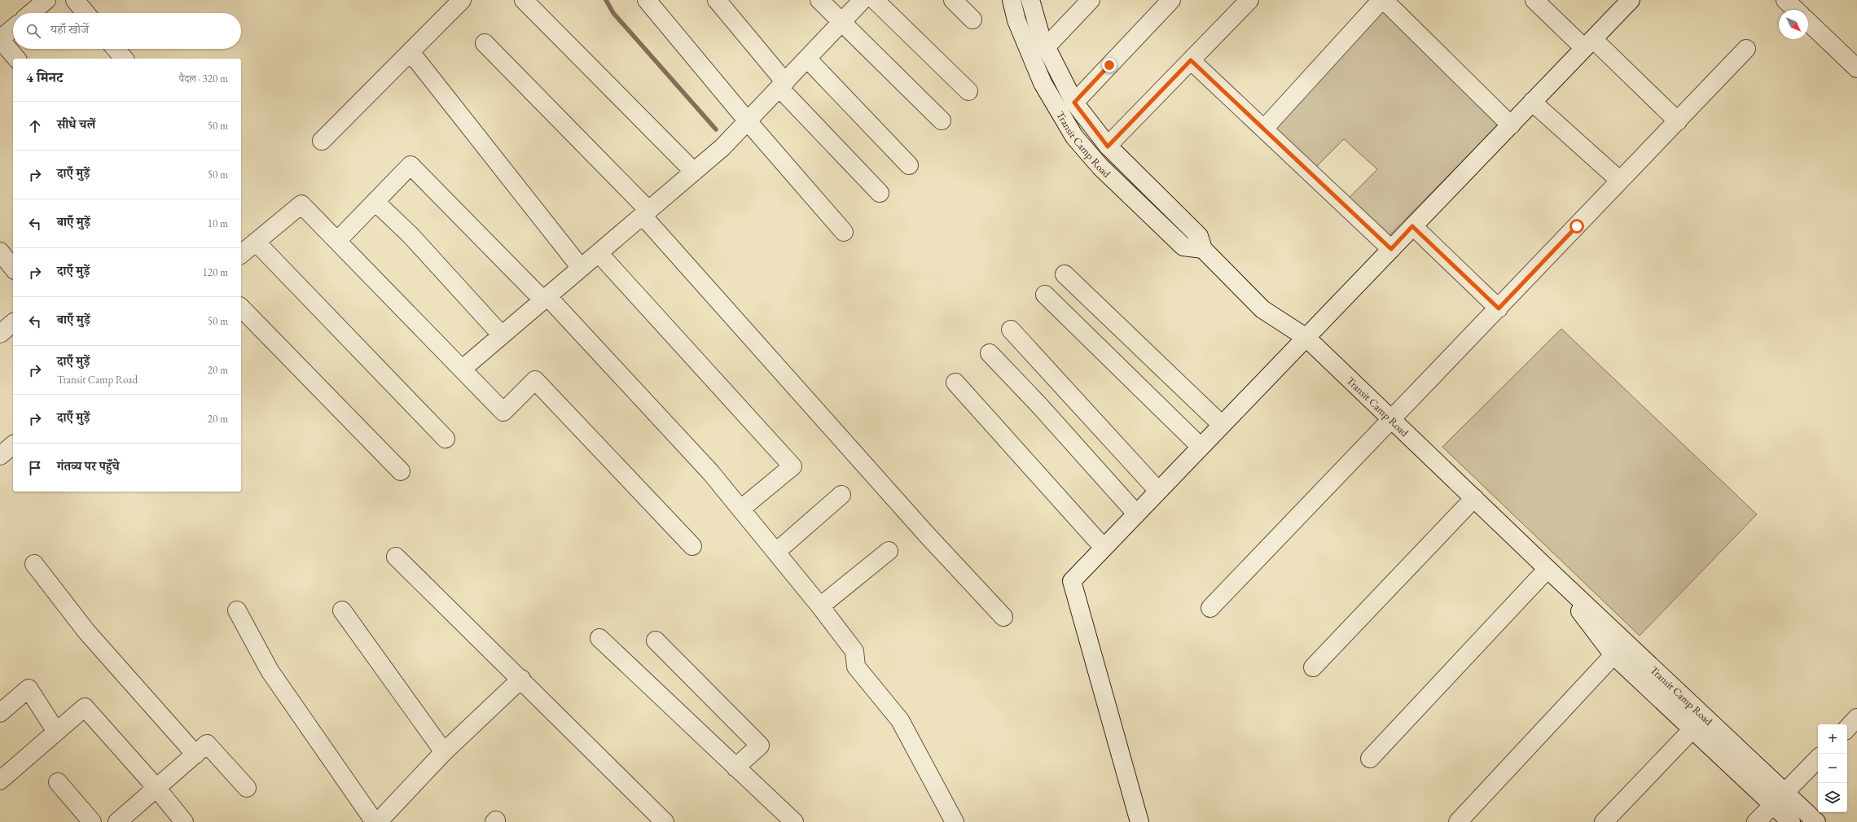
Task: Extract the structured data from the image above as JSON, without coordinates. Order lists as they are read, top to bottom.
{
  "streets": {
    "street": ["Transit Camp Road"]
  },
  "north": "bottom right",
  "page": {
    "search": "यहाँ खोजें",
    "heading": ["4 मिनट", "पैदल · 320 m"],
    "list": [
      ["सीधे चलें", "50 m"],
      ["दाएँ मुड़ें", "50 m"],
      ["बाएँ मुड़ें", "10 m"],
      ["दाएँ मुड़ें", "120 m"],
      ["बाएँ मुड़ें", "50 m"],
      ["दाएँ मुड़ें", "Transit Camp Road", "20 m"],
      ["दाएँ मुड़ें", "20 m"],
      "गंतव्य पर पहुँचे"
    ],
    "map_buttons": ["+", "−"]
  }
}
